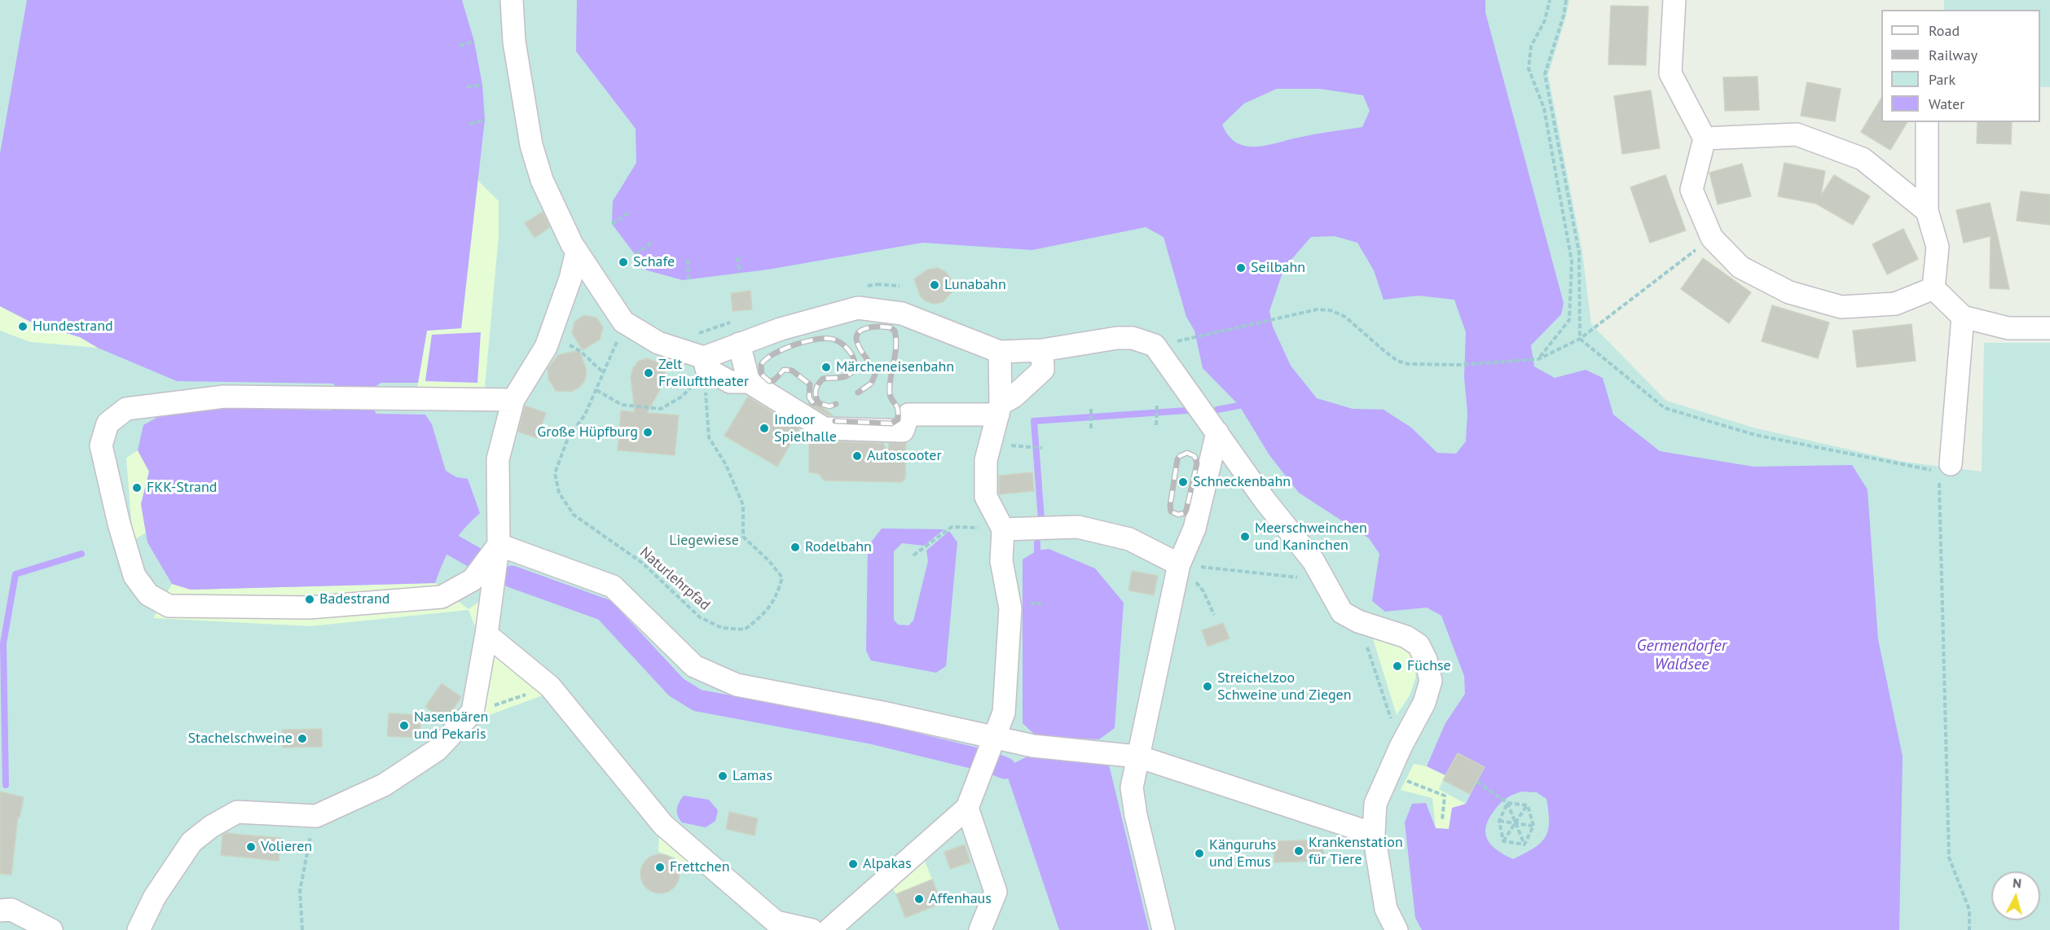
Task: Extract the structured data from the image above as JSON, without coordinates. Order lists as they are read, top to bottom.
{
  "streets": {
    "path": ["Naturlehrpfad"]
  },
  "water": ["Germendorfer Waldsee"],
  "parks": ["Liegewiese"],
  "places": [
    "Schafe",
    "Seilbahn",
    "Lunabahn",
    "Hundestrand",
    "Märcheneisenbahn",
    "Zelt Freilufttheater",
    "Indoor Spielhalle",
    "Große Hüpfburg",
    "Autoscooter",
    "Schneckenbahn",
    "FKK-Strand",
    "Meerschweinchen und Kaninchen",
    "Rodelbahn",
    "Badestrand",
    "Füchse",
    "Streichelzoo Schweine und Ziegen",
    "Nasenbären und Pekaris",
    "Stachelschweine",
    "Lamas",
    "Volieren",
    "Krankenstation für Tiere",
    "Känguruhs und Emus",
    "Alpakas",
    "Frettchen",
    "Affenhaus"
  ],
  "legend": [
    "Road",
    "Railway",
    "Park",
    "Water"
  ],
  "north": "top"
}
